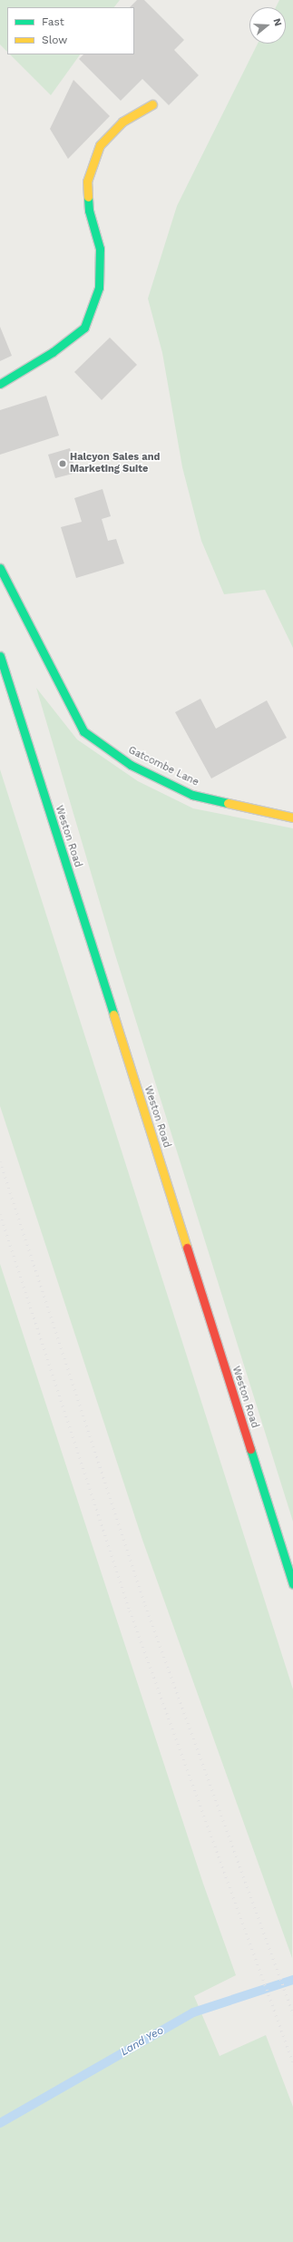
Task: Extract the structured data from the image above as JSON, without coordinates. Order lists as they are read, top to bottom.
{
  "streets": {
    "street": ["Gatcombe Lane", "Weston Road"]
  },
  "water": ["Land Yeo"],
  "places": ["Halcyon Sales and Marketing Suite"],
  "legend": ["Fast", "Slow"],
  "north": "right"
}
